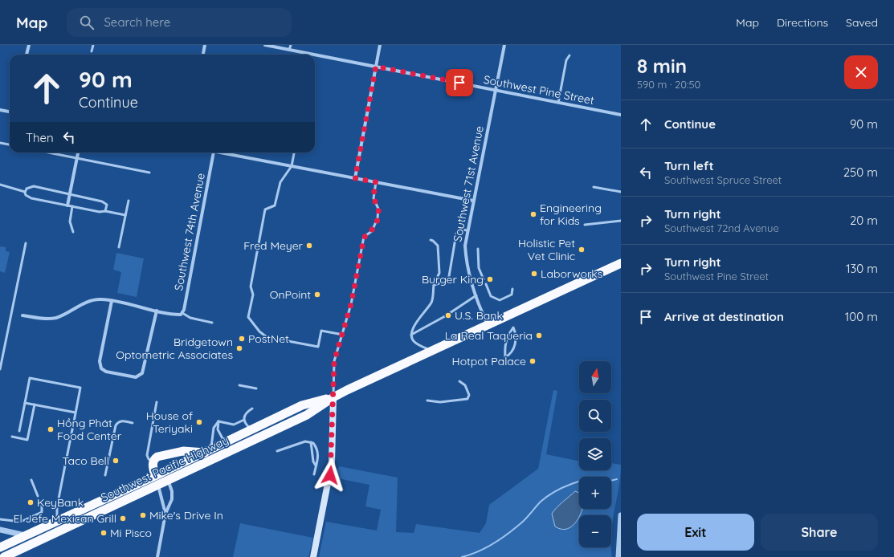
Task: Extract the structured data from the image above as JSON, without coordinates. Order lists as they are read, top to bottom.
{
  "streets": {
    "highway": ["Southwest Pacific Highway"],
    "street": ["Southwest Pine Street", "Southwest 71st Avenue", "Southwest 74th Avenue"]
  },
  "crossings": [
    ["Southwest Pine Street", "Southwest 71st Avenue"],
    ["Southwest 71st Avenue", "Southwest Pacific Highway"]
  ],
  "places": [
    "Engineering for Kids",
    "Fred Meyer",
    "Holistic Pet Vet Clinic",
    "Laborworks",
    "Burger King",
    "OnPoint",
    "U.S. Bank",
    "La Real Taqueria",
    "PostNet",
    "Bridgetown Optometric Associates",
    "Hotpot Palace",
    "House of Teriyaki",
    "Hồng Phát Food Center",
    "Taco Bell",
    "KeyBank",
    "Mike's Drive In",
    "El Jefe Mexican Grill",
    "Mi Pisco"
  ],
  "north": "top",
  "page": {
    "header": "Map",
    "search": "Search here",
    "nav": ["Map", "Directions", "Saved"],
    "heading": ["8 min", "590 m · 20:50"],
    "turn": ["90 m", "Continue"],
    "list": [
      {
        "name": "Continue",
        "value": "90 m"
      },
      {
        "name": "Turn left",
        "note": "Southwest Spruce Street",
        "value": "250 m"
      },
      {
        "name": "Turn right",
        "note": "Southwest 72nd Avenue",
        "value": "20 m"
      },
      {
        "name": "Turn right",
        "note": "Southwest Pine Street",
        "value": "130 m"
      },
      {
        "name": "Arrive at destination",
        "value": "100 m"
      }
    ],
    "then": "Then",
    "map_buttons": ["+", "−"],
    "buttons": ["Exit", "Share"]
  }
}
